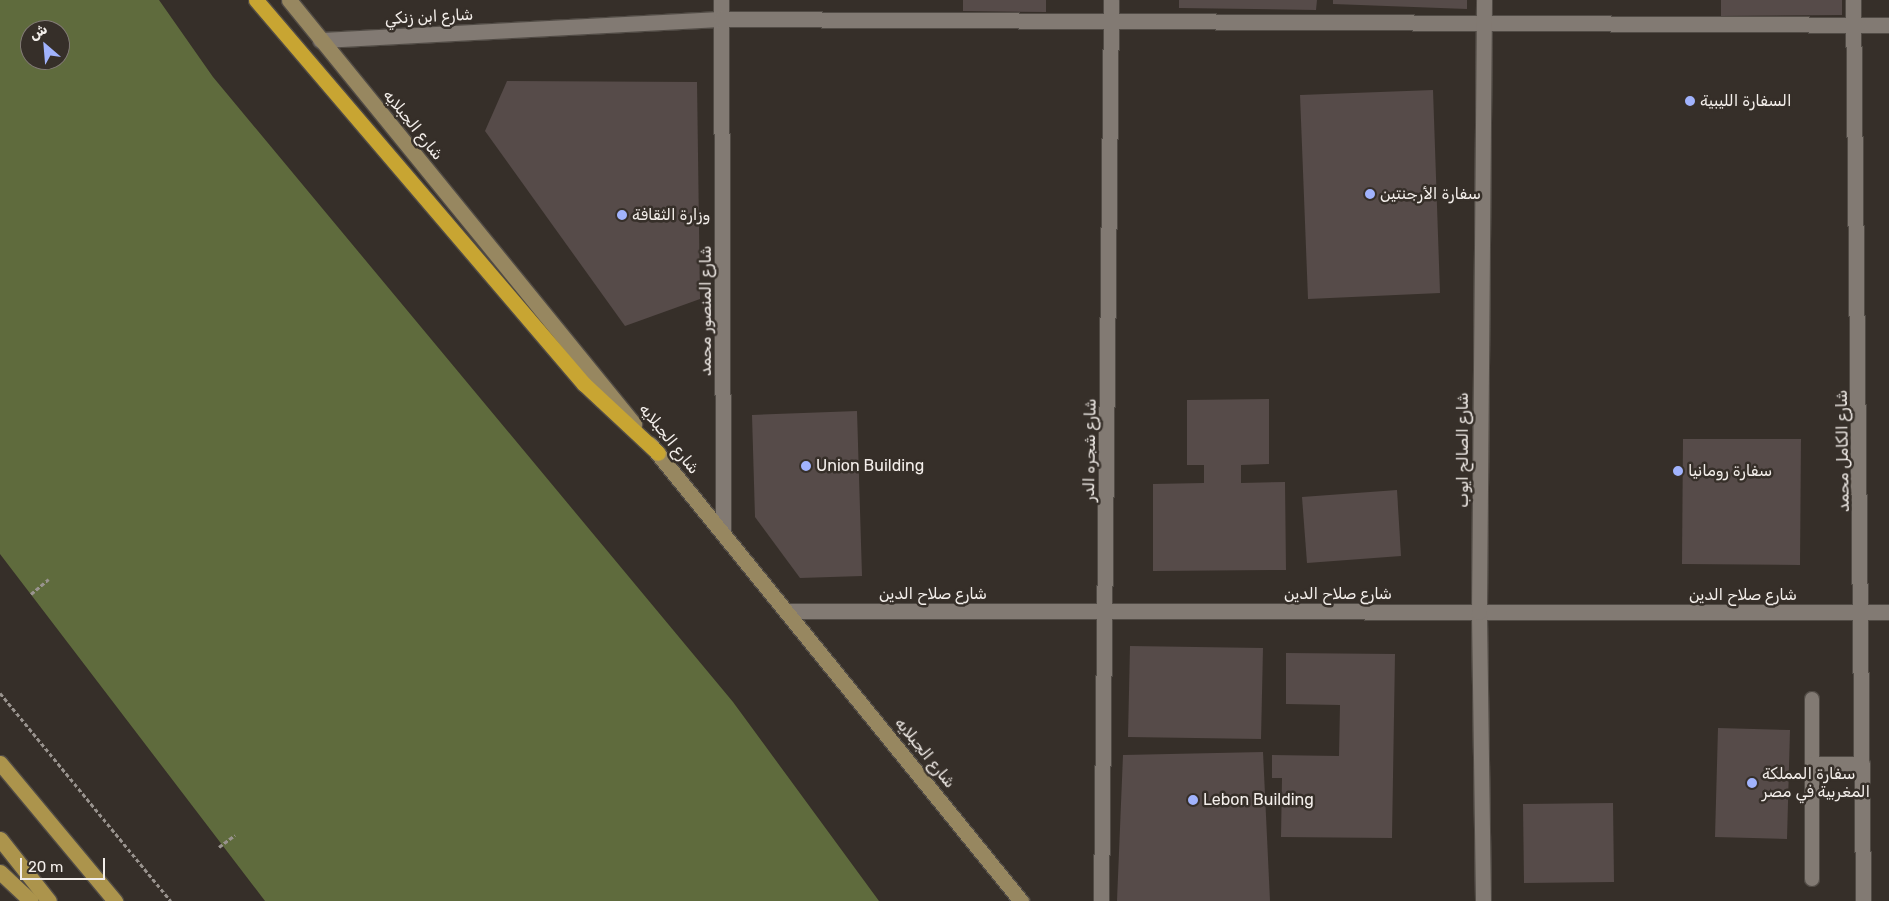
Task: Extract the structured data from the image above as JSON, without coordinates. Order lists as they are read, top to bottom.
{
  "streets": {
    "street": [
      "شارع ابن زنكي",
      "شارع الجبلايه",
      "شارع المنصور محمد",
      "شارع شجره الدر",
      "شارع الصالح ايوب",
      "شارع الكامل محمد",
      "شارع صلاح الدين"
    ]
  },
  "crossings": [
    ["شارع ابن زنكي", "شارع الجبلايه"],
    ["شارع ابن زنكي", "شارع المنصور محمد"],
    ["شارع ابن زنكي", "شارع شجره الدر"],
    ["شارع ابن زنكي", "شارع الصالح ايوب"],
    ["شارع ابن زنكي", "شارع الكامل محمد"],
    ["شارع الجبلايه", "شارع المنصور محمد"],
    ["شارع الجبلايه", "شارع صلاح الدين"],
    ["شارع شجره الدر", "شارع صلاح الدين"],
    ["شارع الصالح ايوب", "شارع صلاح الدين"],
    ["شارع الكامل محمد", "شارع صلاح الدين"]
  ],
  "places": [
    "السفارة الليبية",
    "سفارة الأرجنتين",
    "وزارة الثقافة",
    "Union Building",
    "سفارة رومانيا",
    "سفارة المملكة المغربية في مصر",
    "Lebon Building"
  ],
  "scale_bar": "20 m",
  "north": "top left"
}
